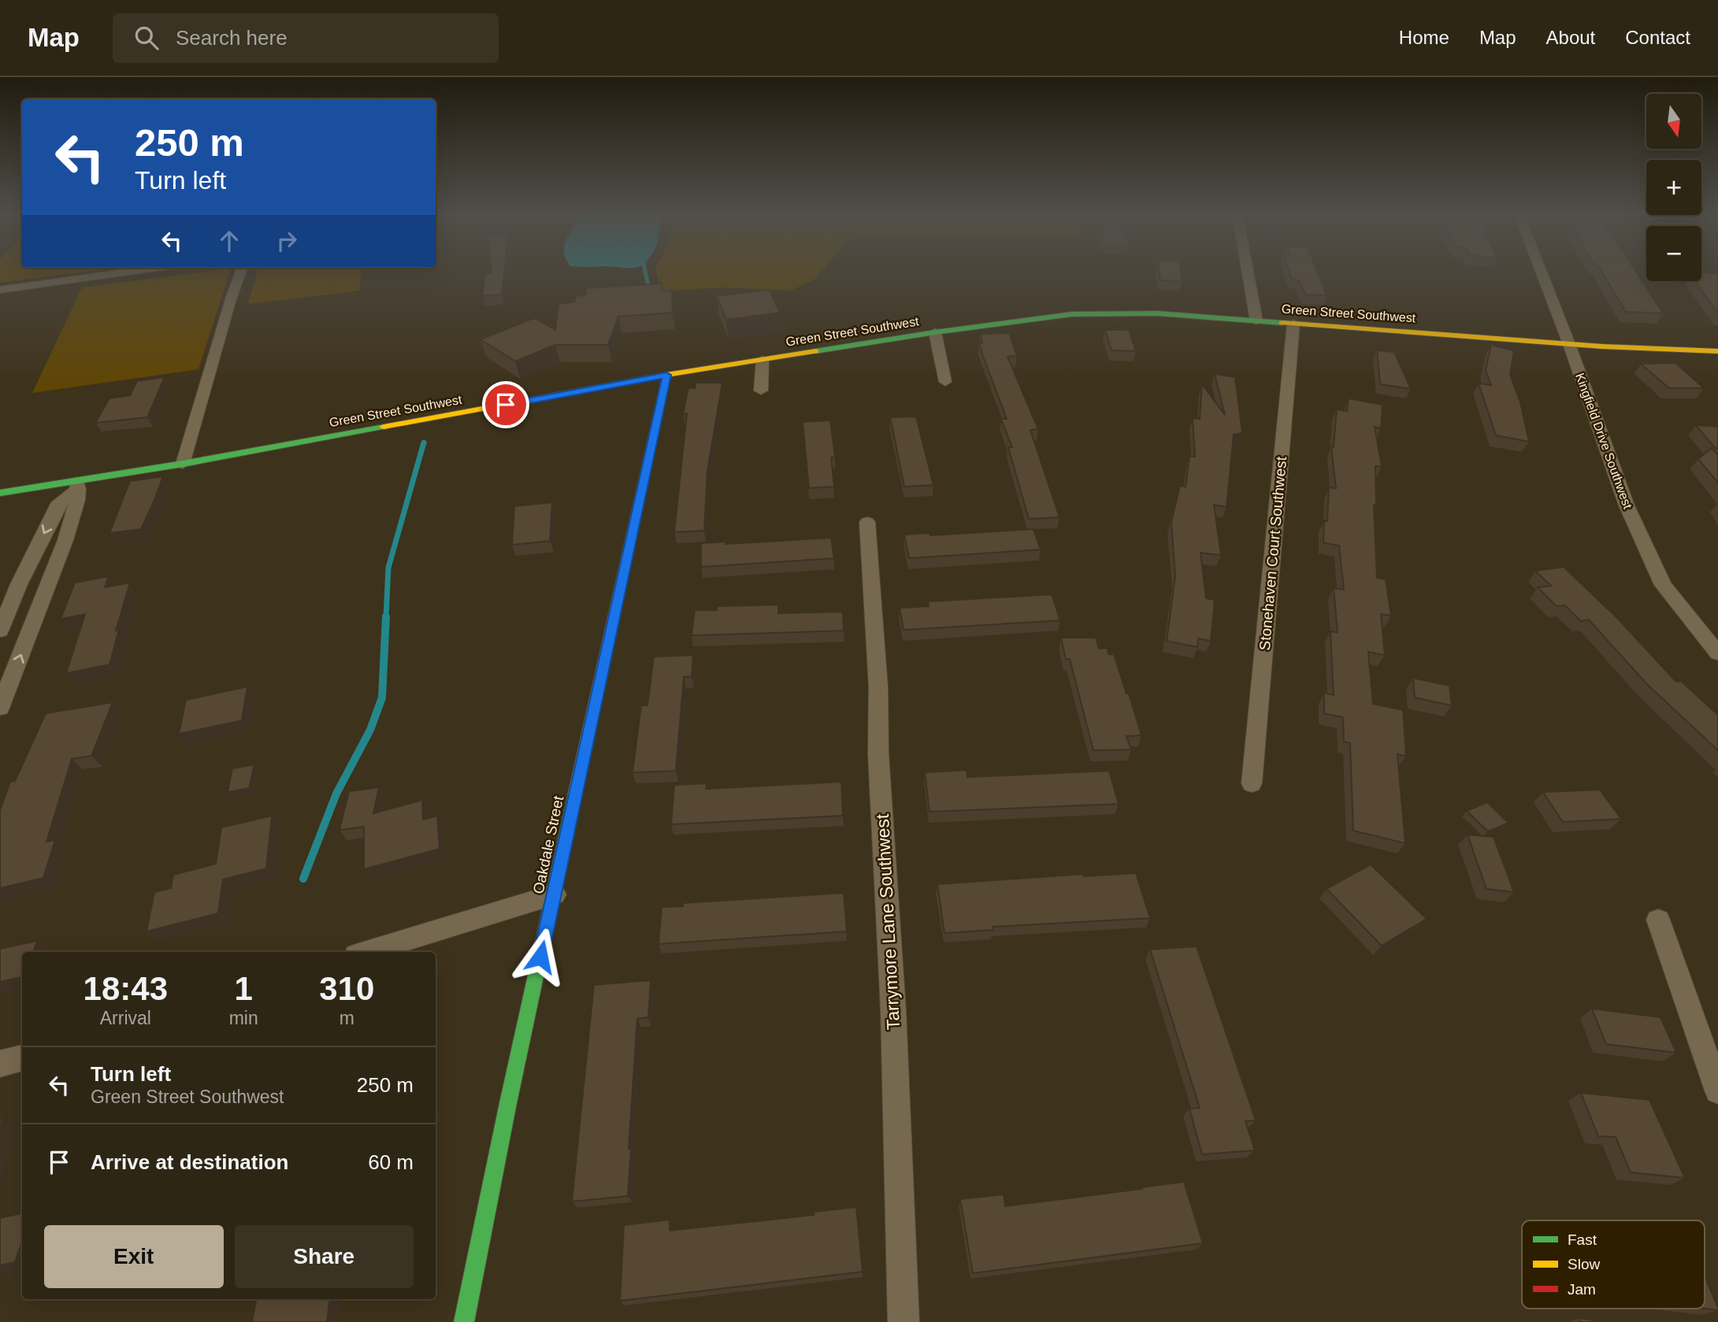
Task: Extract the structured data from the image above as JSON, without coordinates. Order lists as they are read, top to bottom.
{
  "streets": {
    "street": [
      "Green Street Southwest",
      "Kingfield Drive Southwest",
      "Stonehaven Court Southwest",
      "Oakdale Street",
      "Tarrymore Lane Southwest"
    ]
  },
  "crossings": [
    ["Green Street Southwest", "Kingfield Drive Southwest"],
    ["Green Street Southwest", "Stonehaven Court Southwest"],
    ["Green Street Southwest", "Oakdale Street"]
  ],
  "legend": ["Fast", "Slow", "Jam"],
  "north": "bottom",
  "page": {
    "header": "Map",
    "search": "Search here",
    "nav": [
      "Home",
      "Map",
      "About",
      "Contact"
    ],
    "map_buttons": ["+", "−"],
    "turn": ["250 m", "Turn left"],
    "eta": [
      "18:43",
      "Arrival",
      "1",
      "min",
      "310",
      "m"
    ],
    "list": [
      {
        "name": "Turn left",
        "note": "Green Street Southwest",
        "value": "250 m"
      },
      {
        "name": "Arrive at destination",
        "value": "60 m"
      }
    ],
    "buttons": ["Exit", "Share"]
  }
}
